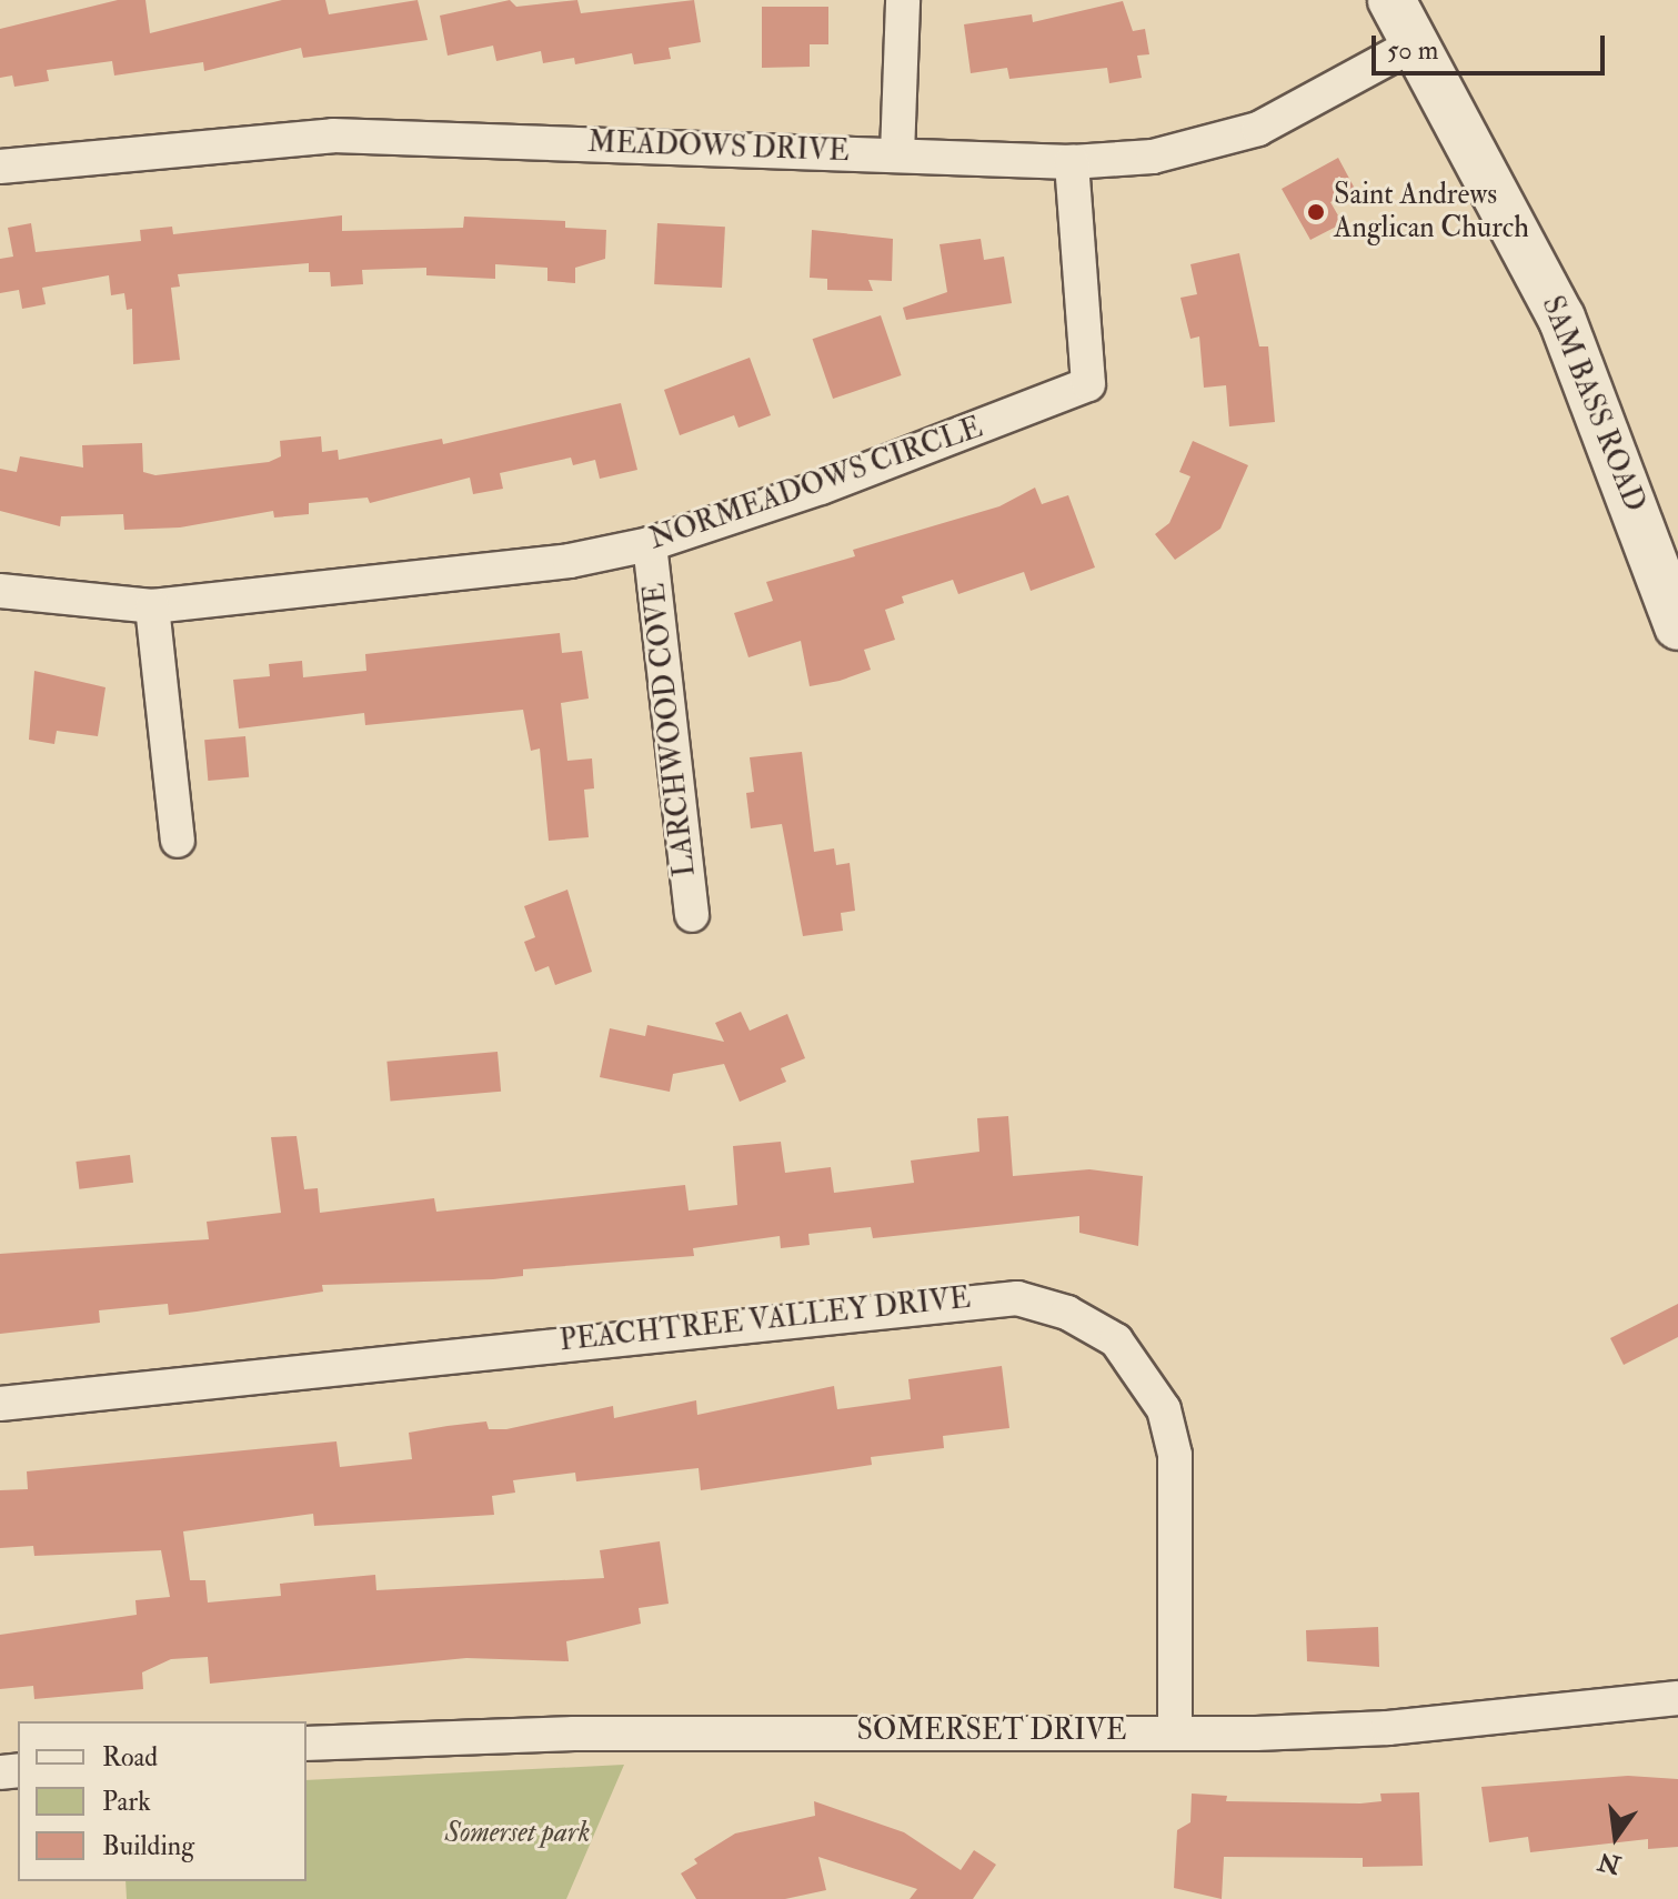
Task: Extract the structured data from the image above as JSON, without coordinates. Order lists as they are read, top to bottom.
{
  "streets": {
    "main road": ["SAM BASS ROAD"],
    "street": [
      "MEADOWS DRIVE",
      "NORMEADOWS CIRCLE",
      "LARCHWOOD COVE",
      "PEACHTREE VALLEY DRIVE",
      "SOMERSET DRIVE"
    ]
  },
  "crossings": [
    ["MEADOWS DRIVE", "SAM BASS ROAD"],
    ["MEADOWS DRIVE", "NORMEADOWS CIRCLE"],
    ["NORMEADOWS CIRCLE", "LARCHWOOD COVE"],
    ["PEACHTREE VALLEY DRIVE", "SOMERSET DRIVE"]
  ],
  "parks": ["Somerset park"],
  "places": ["Saint Andrews Anglican Church"],
  "legend": ["Road", "Park", "Building"],
  "scale_bar": "50 m",
  "north": "bottom"
}
